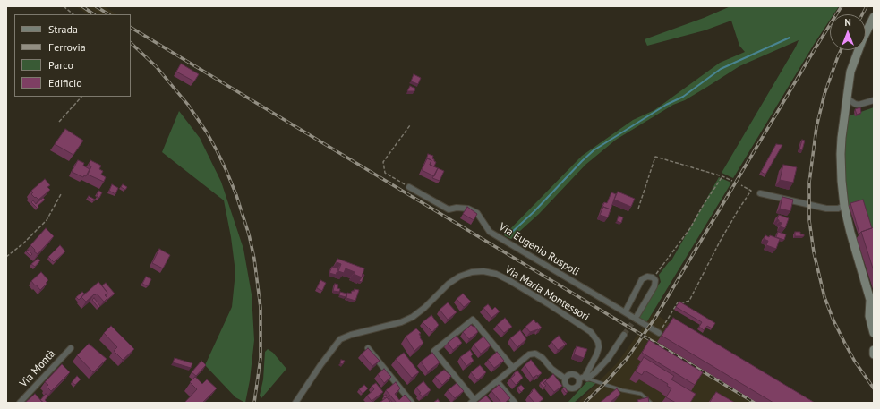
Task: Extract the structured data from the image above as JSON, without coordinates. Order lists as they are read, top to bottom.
{
  "streets": {
    "street": ["Via Eugenio Ruspoli", "Via Maria Montessori", "Via Montà"]
  },
  "legend": [
    "Strada",
    "Ferrovia",
    "Parco",
    "Edificio"
  ],
  "north": "top"
}
